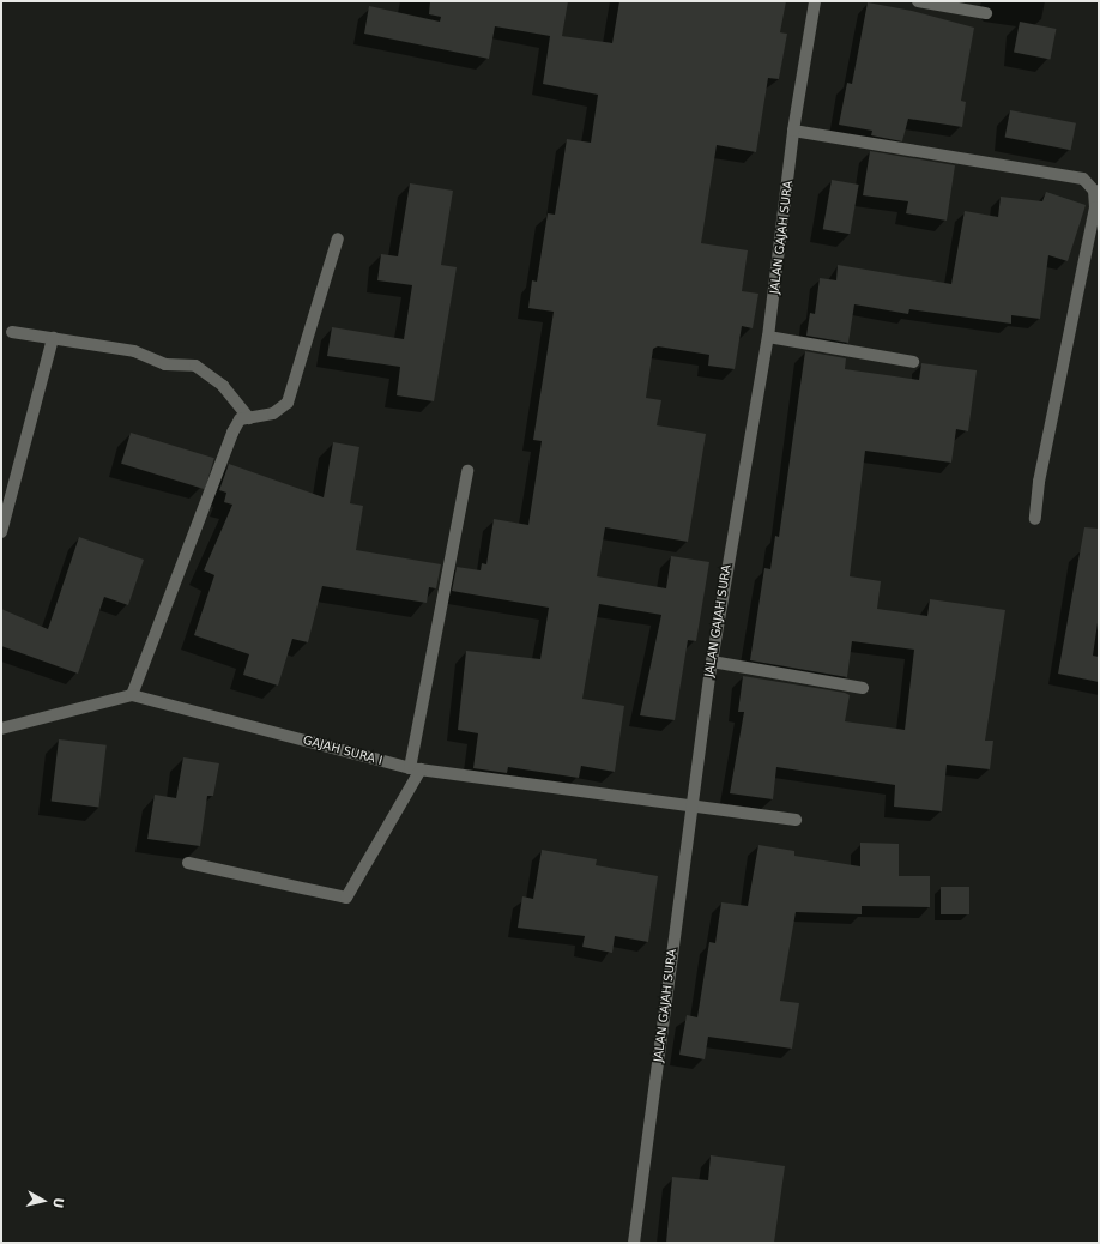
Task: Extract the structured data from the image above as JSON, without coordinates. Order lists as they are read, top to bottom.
{
  "streets": {
    "street": ["JALAN GAJAH SURA", "GAJAH SURA I"]
  },
  "crossings": [
    ["JALAN GAJAH SURA", "GAJAH SURA I"]
  ],
  "north": "right"
}
